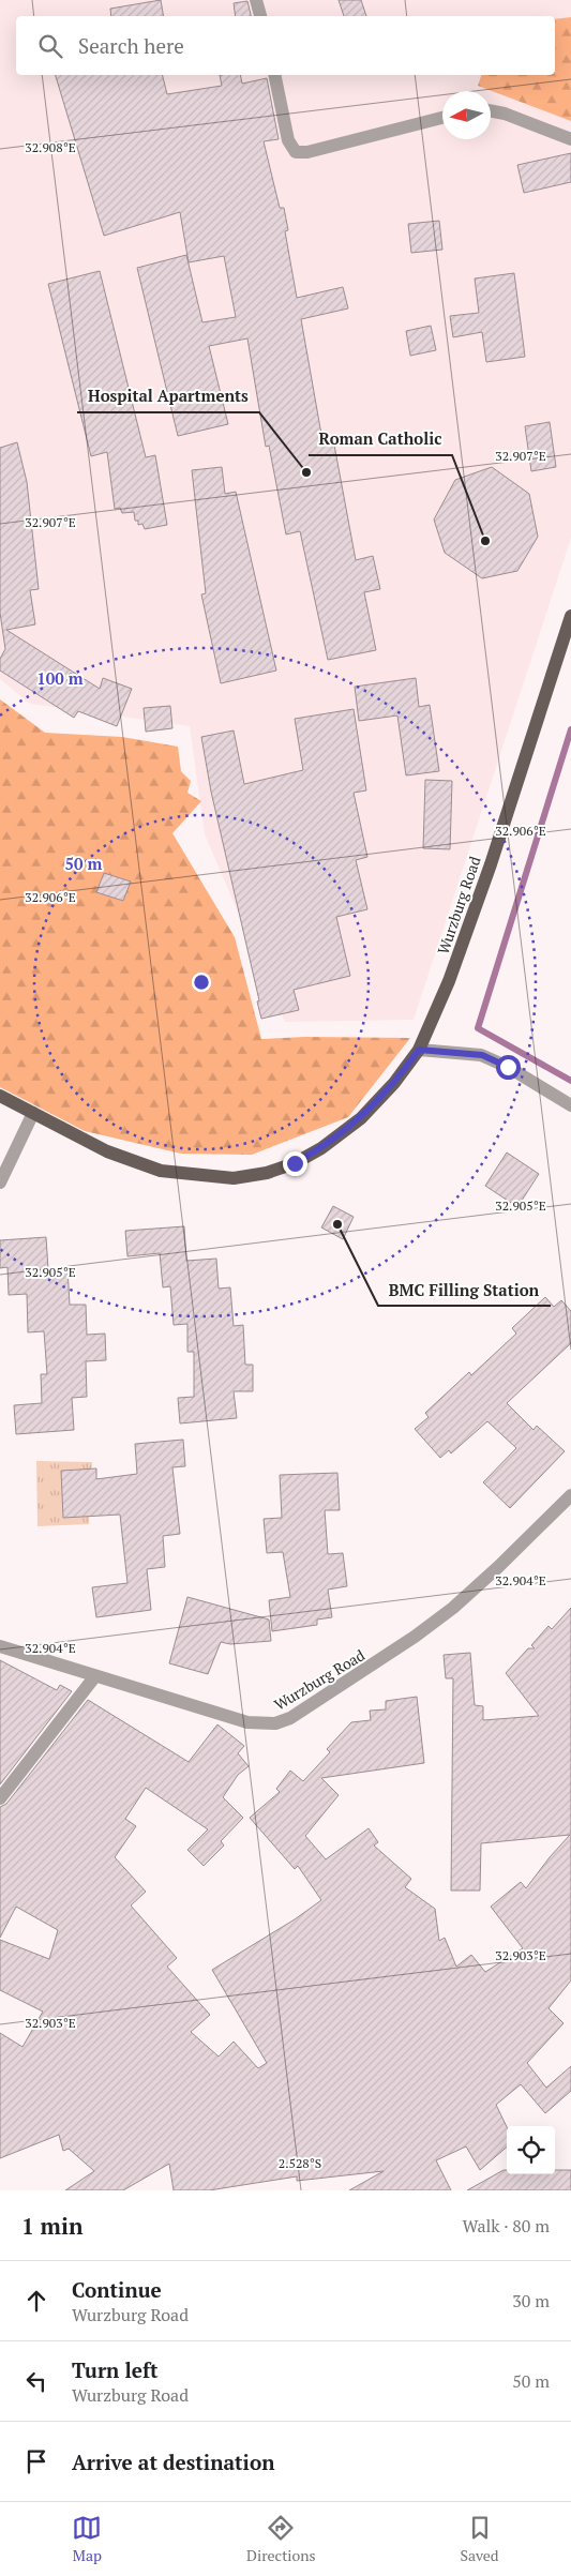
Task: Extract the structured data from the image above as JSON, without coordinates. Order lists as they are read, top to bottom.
{
  "streets": {
    "main road": ["Wurzburg Road"]
  },
  "places": ["Hospital Apartments", "Roman Catholic", "BMC Filling Station"],
  "north": "left",
  "page": {
    "search": "Search here",
    "heading": ["1 min", "Walk · 80 m"],
    "list": [
      ["Continue", "Wurzburg Road", "30 m"],
      ["Turn left", "Wurzburg Road", "50 m"],
      "Arrive at destination"
    ],
    "nav": ["Map", "Directions", "Saved"]
  },
  "coordinates": [
    "32.908°E",
    "32.907°E",
    "32.906°E",
    "32.905°E",
    "32.904°E",
    "32.903°E",
    "2.528°S"
  ],
  "rings": ["100 m", "50 m"]
}
